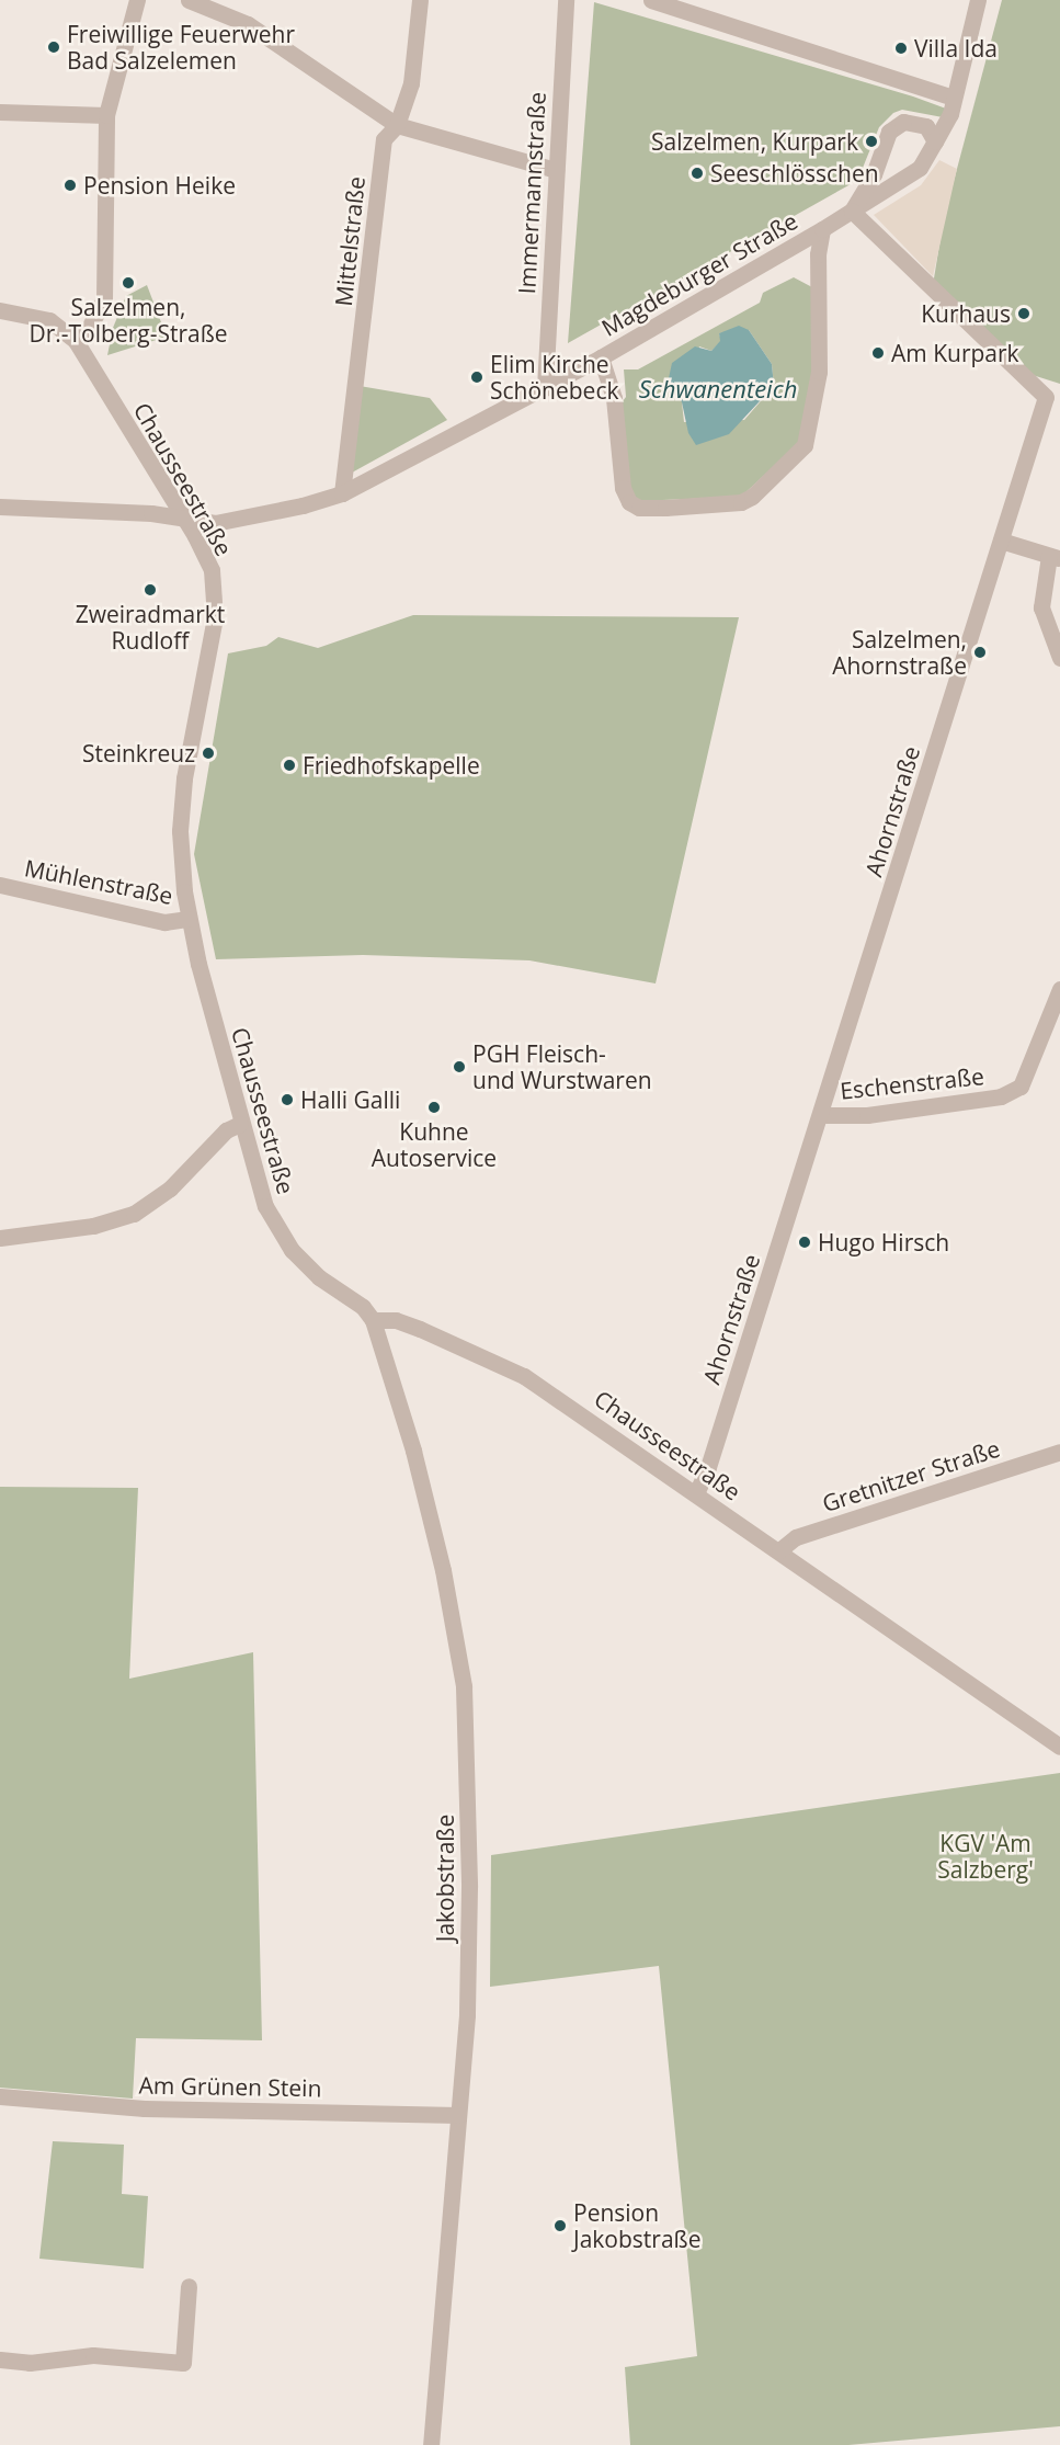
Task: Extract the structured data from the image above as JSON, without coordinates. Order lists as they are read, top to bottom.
{
  "streets": {
    "street": [
      "Immermannstraße",
      "Mittelstraße",
      "Magdeburger Straße",
      "Chausseestraße",
      "Ahornstraße",
      "Mühlenstraße",
      "Eschenstraße",
      "Gretnitzer Straße",
      "Jakobstraße",
      "Am Grünen Stein"
    ]
  },
  "crossings": [
    ["Immermannstraße", "Magdeburger Straße"],
    ["Mittelstraße", "Magdeburger Straße"],
    ["Magdeburger Straße", "Chausseestraße"],
    ["Magdeburger Straße", "Ahornstraße"],
    ["Chausseestraße", "Ahornstraße"],
    ["Chausseestraße", "Mühlenstraße"],
    ["Chausseestraße", "Gretnitzer Straße"],
    ["Chausseestraße", "Jakobstraße"],
    ["Ahornstraße", "Eschenstraße"],
    ["Jakobstraße", "Am Grünen Stein"]
  ],
  "water": ["Schwanenteich"],
  "parks": ["KGV 'Am Salzberg'"],
  "places": [
    "Freiwillige Feuerwehr Bad Salzelemen",
    "Villa Ida",
    "Salzelmen, Kurpark",
    "Seeschlösschen",
    "Pension Heike",
    "Salzelmen, Dr.-Tolberg-Straße",
    "Kurhaus",
    "Am Kurpark",
    "Elim Kirche Schönebeck",
    "Zweiradmarkt Rudloff",
    "Salzelmen, Ahornstraße",
    "Steinkreuz",
    "Friedhofskapelle",
    "PGH Fleisch- und Wurstwaren",
    "Halli Galli",
    "Kuhne Autoservice",
    "Hugo Hirsch",
    "Pension Jakobstraße"
  ]
}
